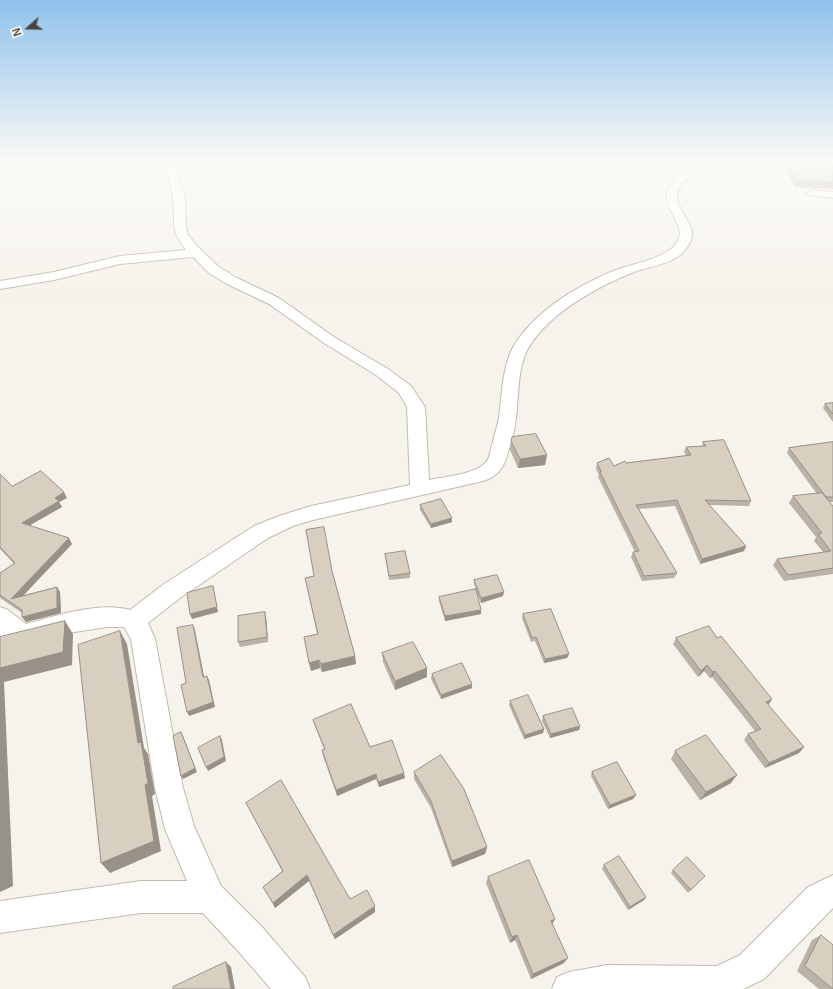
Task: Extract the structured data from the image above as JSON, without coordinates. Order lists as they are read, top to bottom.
{
  "north": "left"
}
